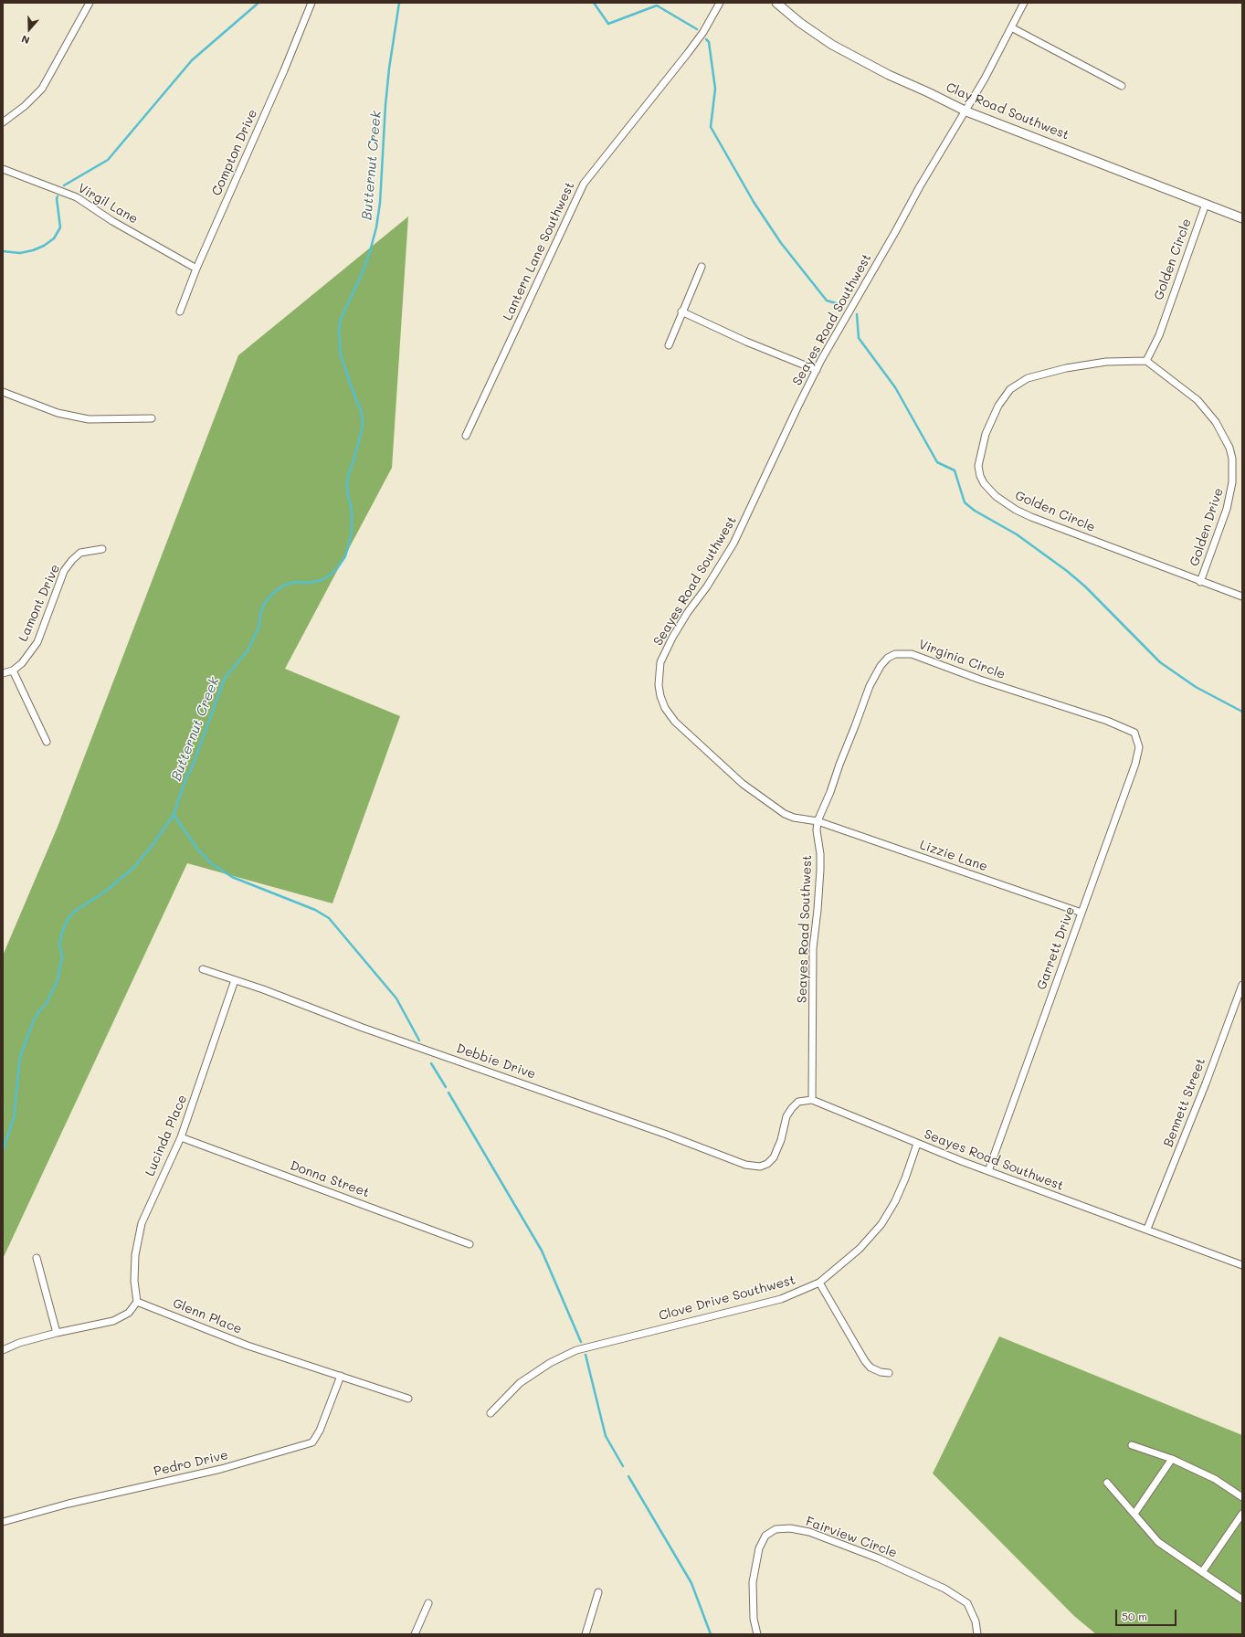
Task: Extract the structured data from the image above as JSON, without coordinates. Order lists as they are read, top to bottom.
{
  "streets": {
    "street": [
      "Clay Road Southwest",
      "Compton Drive",
      "Virgil Lane",
      "Lantern Lane Southwest",
      "Golden Circle",
      "Seayes Road Southwest",
      "Golden Drive",
      "Lamont Drive",
      "Virginia Circle",
      "Lizzie Lane",
      "Garrett Drive",
      "Debbie Drive",
      "Bennett Street",
      "Lucinda Place",
      "Donna Street",
      "Clove Drive Southwest",
      "Glenn Place",
      "Pedro Drive",
      "Fairview Circle"
    ]
  },
  "crossings": [
    ["Clay Road Southwest", "Golden Circle"],
    ["Clay Road Southwest", "Seayes Road Southwest"],
    ["Compton Drive", "Virgil Lane"],
    ["Golden Circle", "Golden Drive"],
    ["Seayes Road Southwest", "Virginia Circle"],
    ["Seayes Road Southwest", "Lizzie Lane"],
    ["Seayes Road Southwest", "Garrett Drive"],
    ["Seayes Road Southwest", "Debbie Drive"],
    ["Seayes Road Southwest", "Bennett Street"],
    ["Seayes Road Southwest", "Clove Drive Southwest"],
    ["Virginia Circle", "Lizzie Lane"],
    ["Virginia Circle", "Garrett Drive"],
    ["Lizzie Lane", "Garrett Drive"],
    ["Debbie Drive", "Lucinda Place"],
    ["Lucinda Place", "Donna Street"],
    ["Lucinda Place", "Glenn Place"],
    ["Glenn Place", "Pedro Drive"]
  ],
  "water": ["Butternut Creek"],
  "scale_bar": "50 m",
  "north": "bottom"
}
